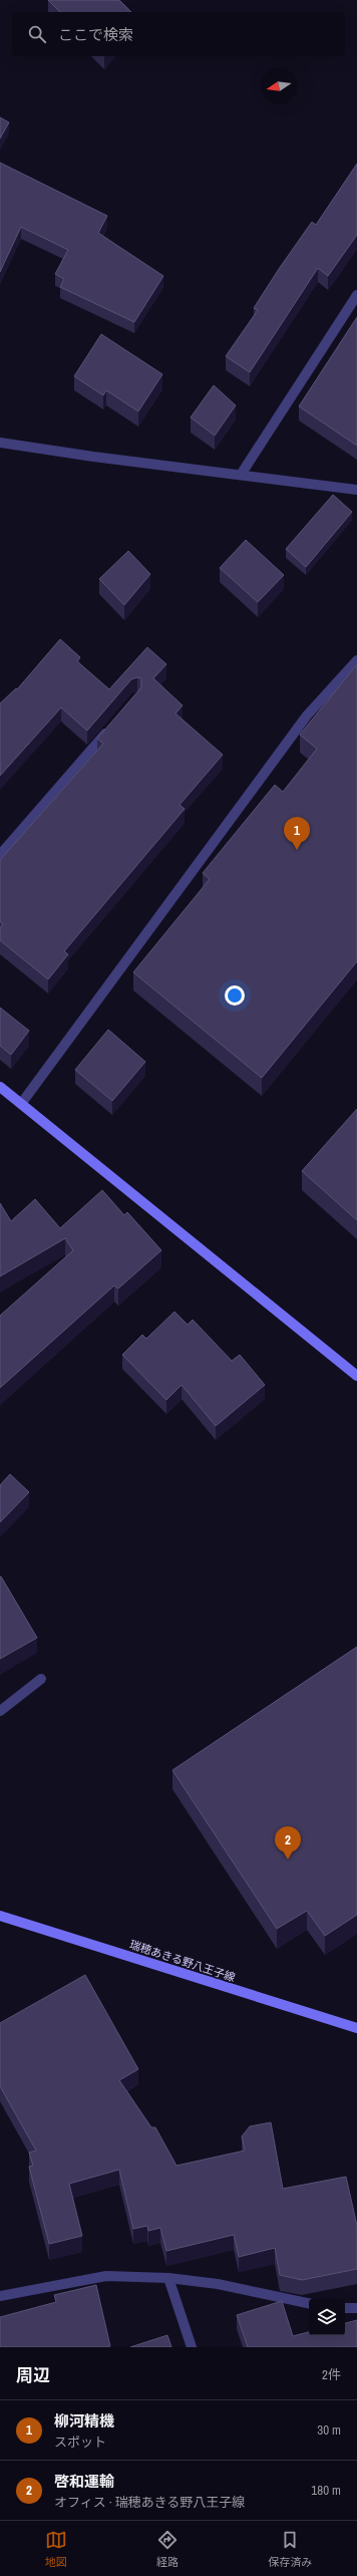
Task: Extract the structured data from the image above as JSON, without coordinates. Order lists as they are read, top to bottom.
{
  "streets": {
    "street": ["瑞穂あきる野八王子線"]
  },
  "north": "left",
  "page": {
    "search": "ここで検索",
    "pins": ["1", "2"],
    "heading": ["周辺", "2件"],
    "list": [
      {
        "mark": "1",
        "name": "柳河精機",
        "note": "スポット",
        "value": "30 m"
      },
      {
        "mark": "2",
        "name": "啓和運輸",
        "note": "オフィス · 瑞穂あきる野八王子線",
        "value": "180 m"
      }
    ],
    "nav": ["地図", "経路", "保存済み"]
  }
}
